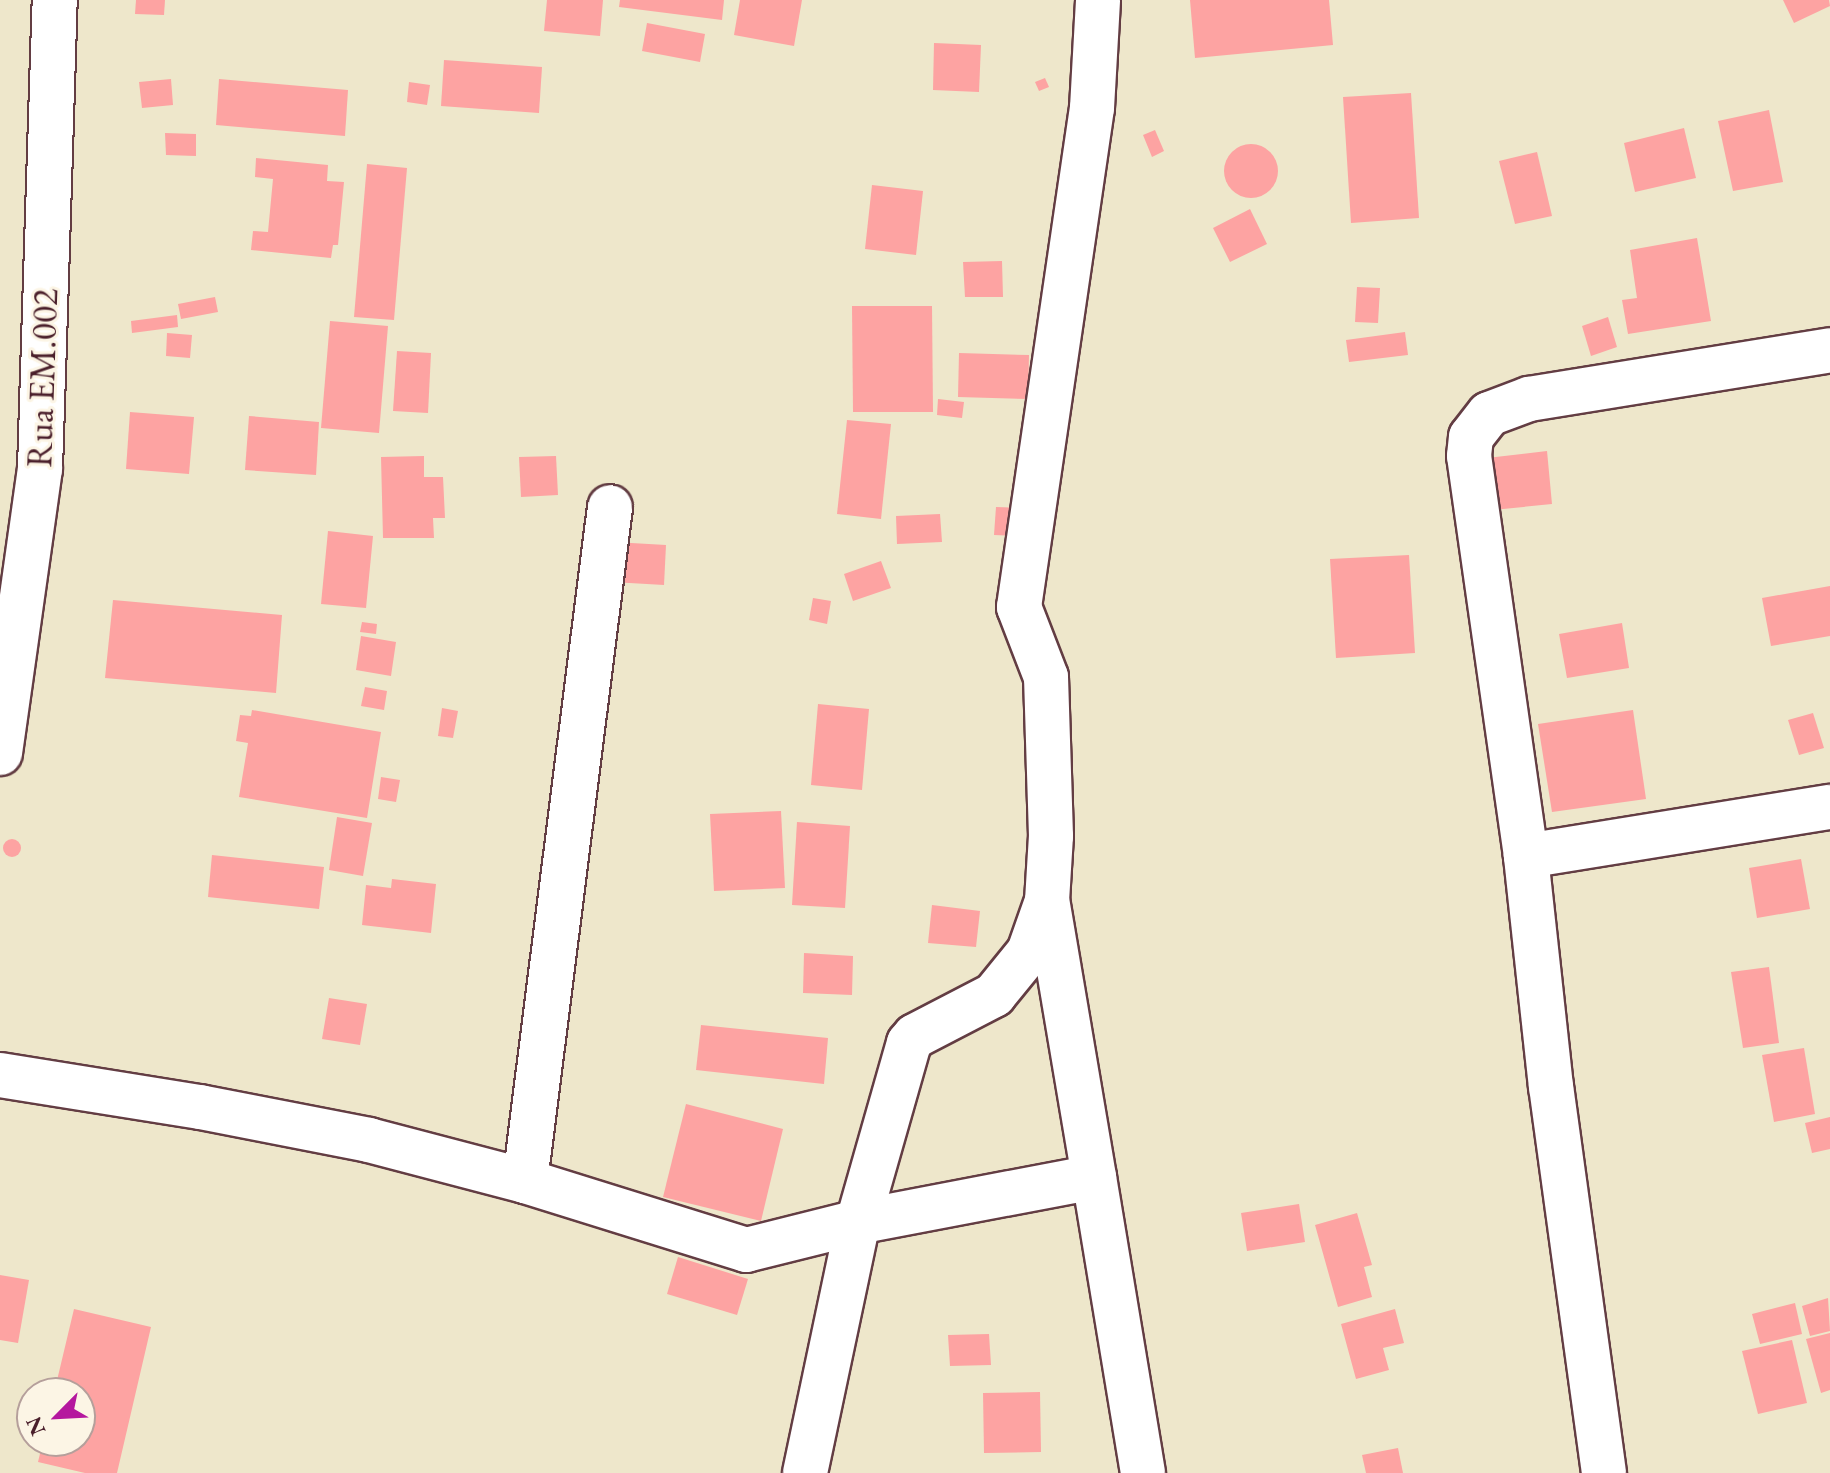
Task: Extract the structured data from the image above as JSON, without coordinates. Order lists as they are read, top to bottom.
{
  "streets": {
    "street": ["Rua EM.002"]
  },
  "north": "bottom left"
}
